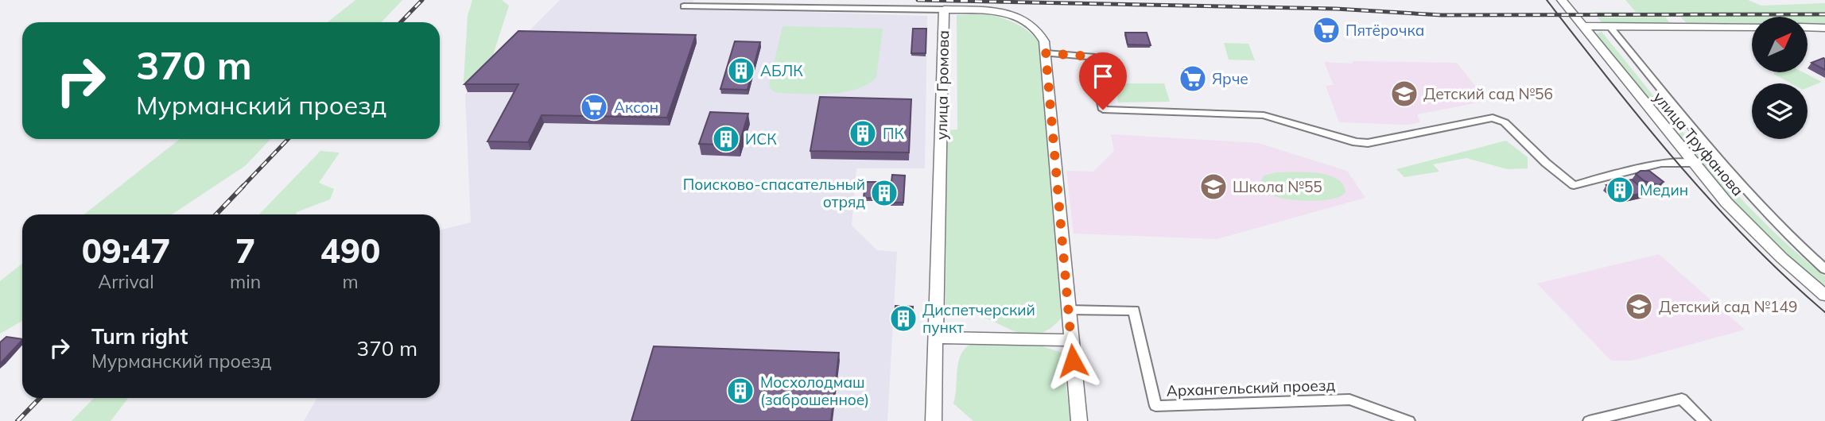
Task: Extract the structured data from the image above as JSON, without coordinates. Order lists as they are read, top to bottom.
{
  "streets": {
    "street": ["улица Громова", "улица Труфанова", "Архангельский проезд"]
  },
  "crossings": [
    ["улица Громова", "Архангельский проезд"]
  ],
  "places": {
    "supermarket": ["Пятёрочка", "Ярче", "Аксон"],
    "building": [
      "АБЛК",
      "ПК",
      "ИСК",
      "Медин",
      "Поисково-спасательный отряд",
      "Диспетчерский пункт",
      "Мосхолодмаш (заброшенное)"
    ],
    "school or university": ["Детский сад №56", "Школа №55", "Детский сад №149"]
  },
  "north": "top right",
  "page": {
    "turn": ["370 m", "Мурманский проезд"],
    "eta": [
      "09:47",
      "Arrival",
      "7",
      "min",
      "490",
      "m"
    ],
    "list": [
      {
        "name": "Turn right",
        "note": "Мурманский проезд",
        "value": "370 m"
      }
    ]
  }
}
